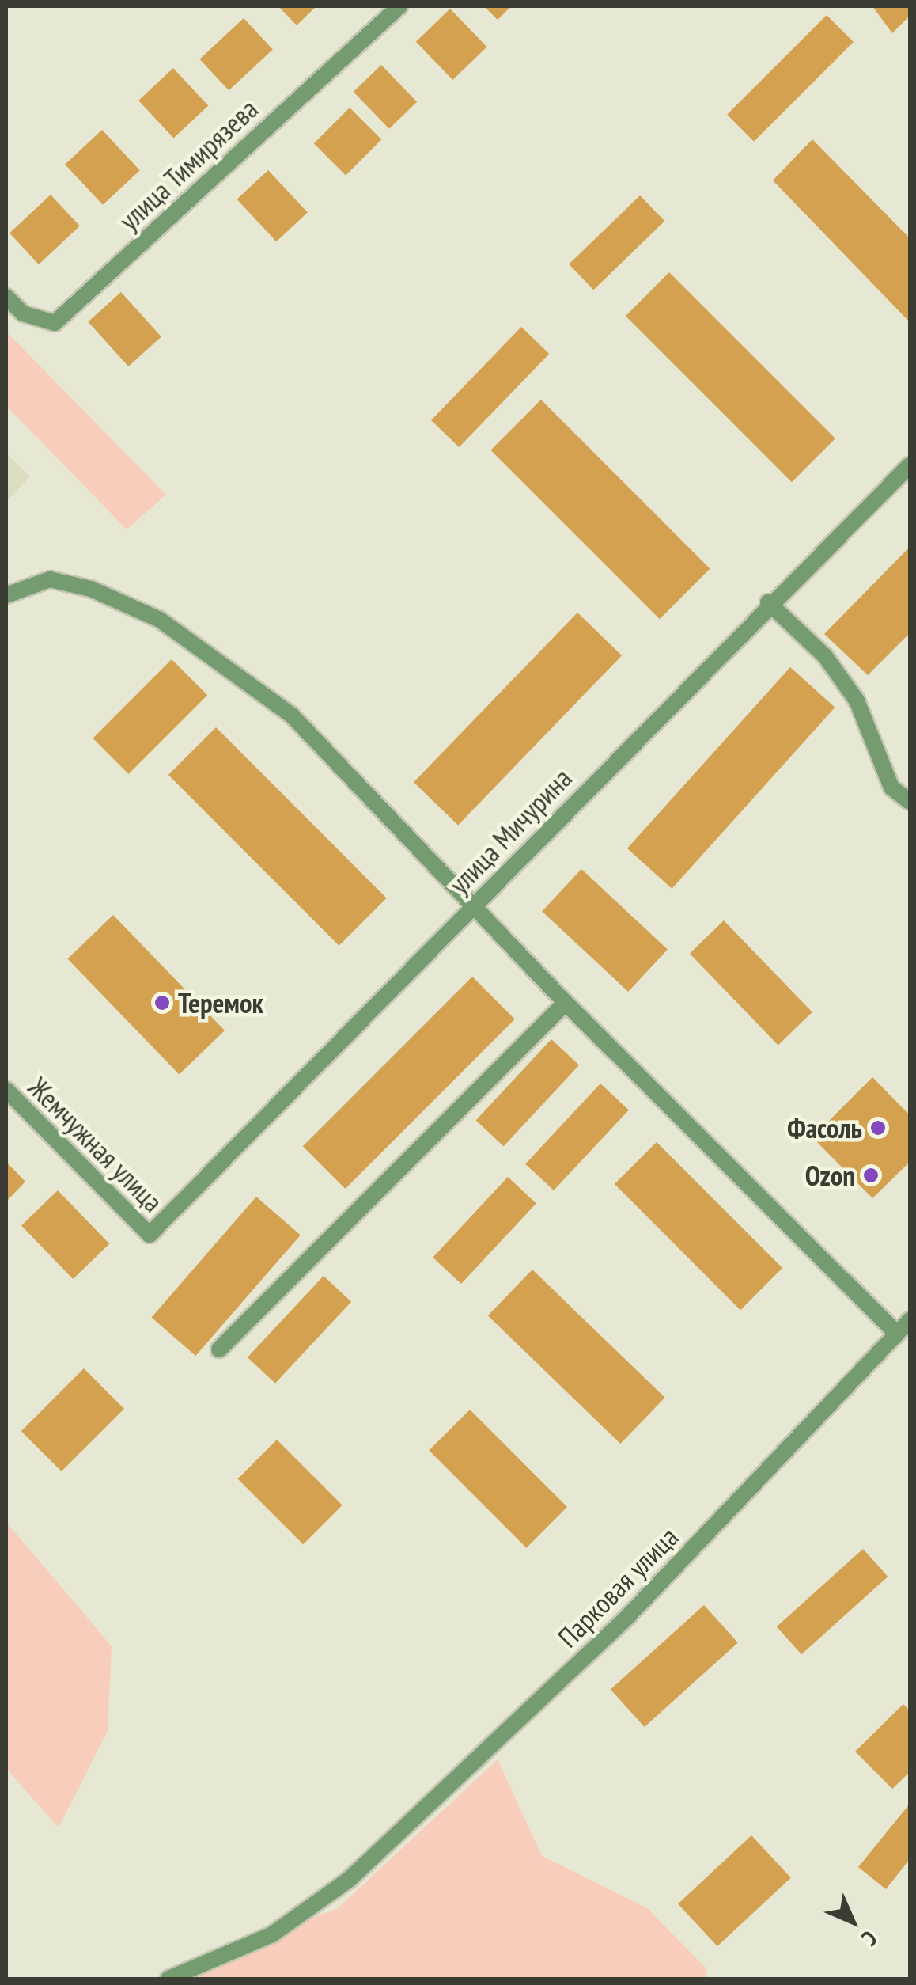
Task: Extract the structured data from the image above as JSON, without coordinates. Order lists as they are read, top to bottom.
{
  "streets": {
    "street": [
      "улица Тимирязева",
      "улица Мичурина",
      "Жемчужная улица",
      "Парковая улица"
    ]
  },
  "crossings": [
    ["улица Мичурина", "Жемчужная улица"]
  ],
  "places": ["Теремок", "Фасоль", "Ozon"],
  "north": "bottom right"
}
